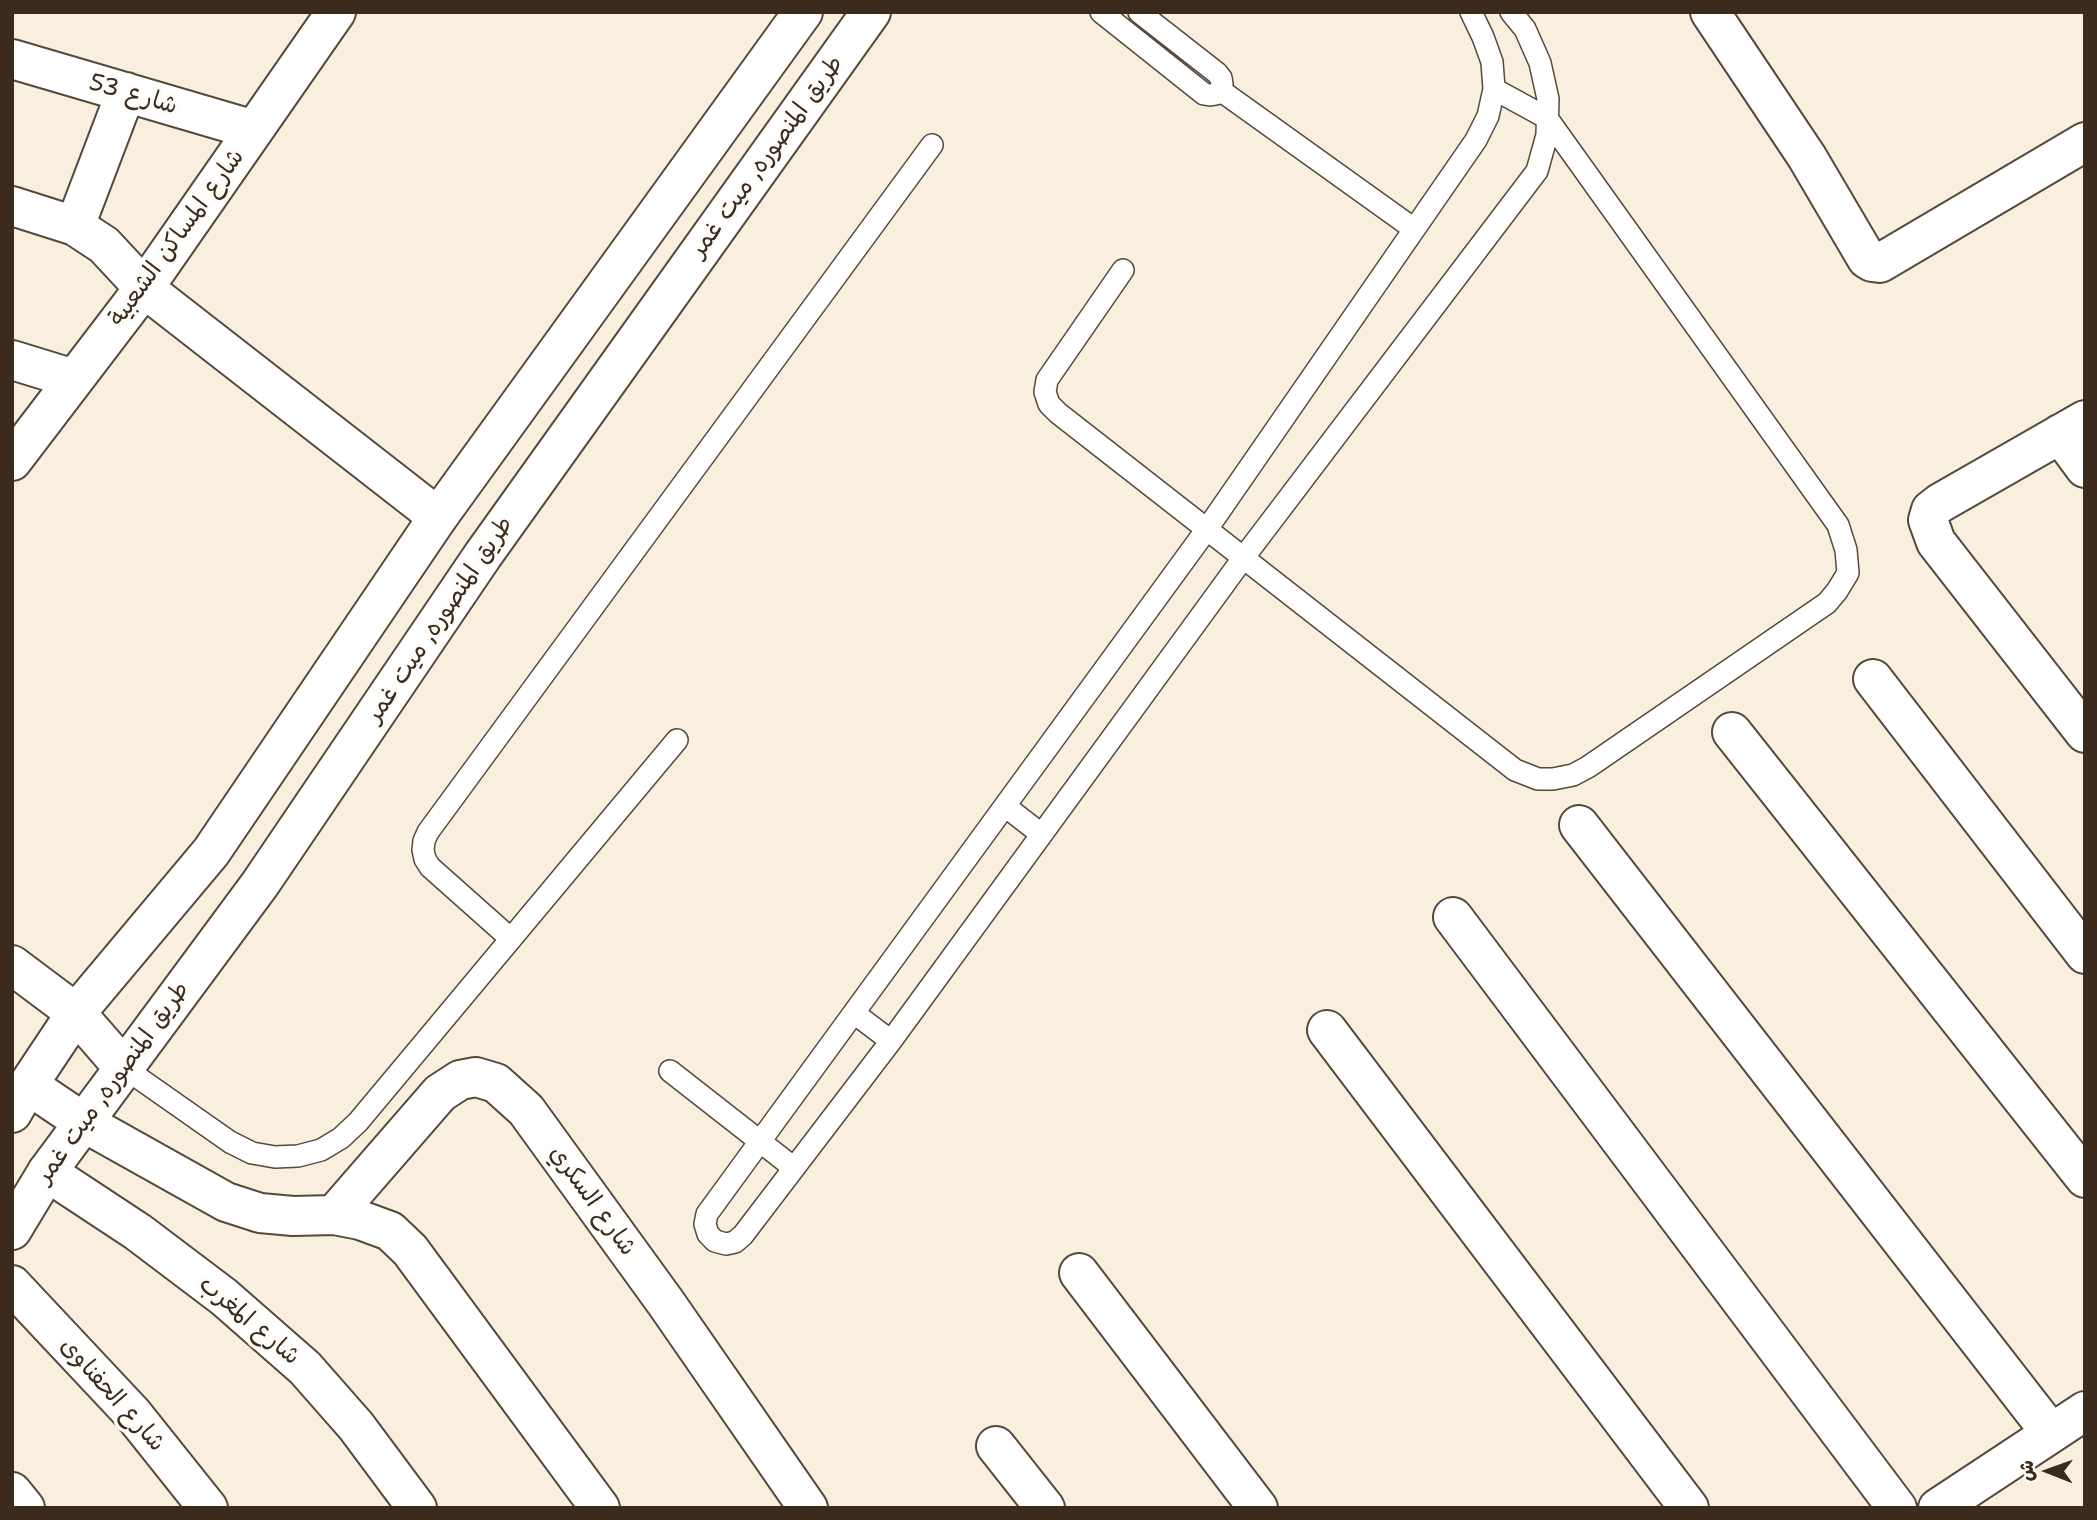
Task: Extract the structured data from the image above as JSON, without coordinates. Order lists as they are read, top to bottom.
{
  "streets": {
    "street": [
      "شارع 53",
      "طريق المنصوره, ميت غمر",
      "شارع المساكن الشعبية",
      "شارع السكري",
      "شارع المغرب",
      "شارع الحفناوى"
    ]
  },
  "crossings": [
    ["شارع 53", "شارع المساكن الشعبية"],
    ["طريق المنصوره, ميت غمر", "شارع المغرب"]
  ],
  "north": "left"
}
